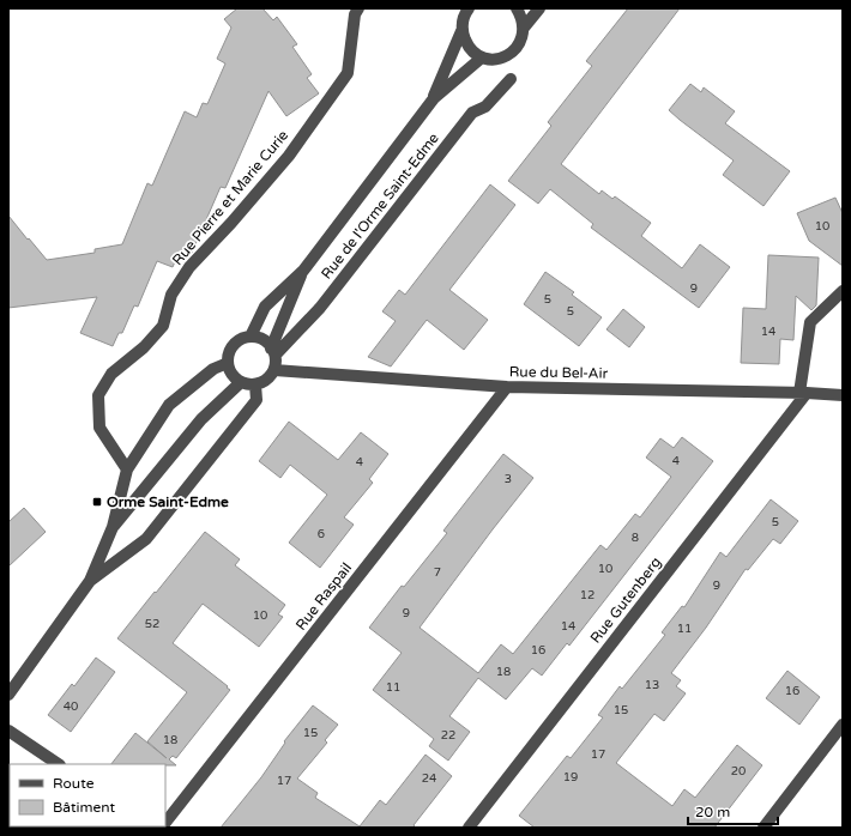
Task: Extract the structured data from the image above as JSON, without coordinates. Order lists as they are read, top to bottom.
{
  "streets": {
    "street": [
      "Rue Pierre et Marie Curie",
      "Rue de l'Orme Saint-Edme",
      "Rue du Bel-Air",
      "Rue Raspail",
      "Rue Gutenberg"
    ]
  },
  "crossings": [
    ["Rue de l'Orme Saint-Edme", "Rue du Bel-Air"],
    ["Rue du Bel-Air", "Rue Raspail"],
    ["Rue du Bel-Air", "Rue Gutenberg"]
  ],
  "places": {
    "transit": ["Orme Saint-Edme"]
  },
  "house_numbers": [
    "10",
    "9",
    "5",
    "5",
    "14",
    "4",
    "4",
    "3",
    "5",
    "6",
    "8",
    "10",
    "7",
    "9",
    "12",
    "9",
    "10",
    "52",
    "14",
    "11",
    "16",
    "18",
    "13",
    "11",
    "16",
    "40",
    "15",
    "15",
    "22",
    "18",
    "17",
    "20",
    "19",
    "24",
    "17"
  ],
  "legend": ["Route", "Bâtiment"],
  "scale_bar": "20 m"
}
